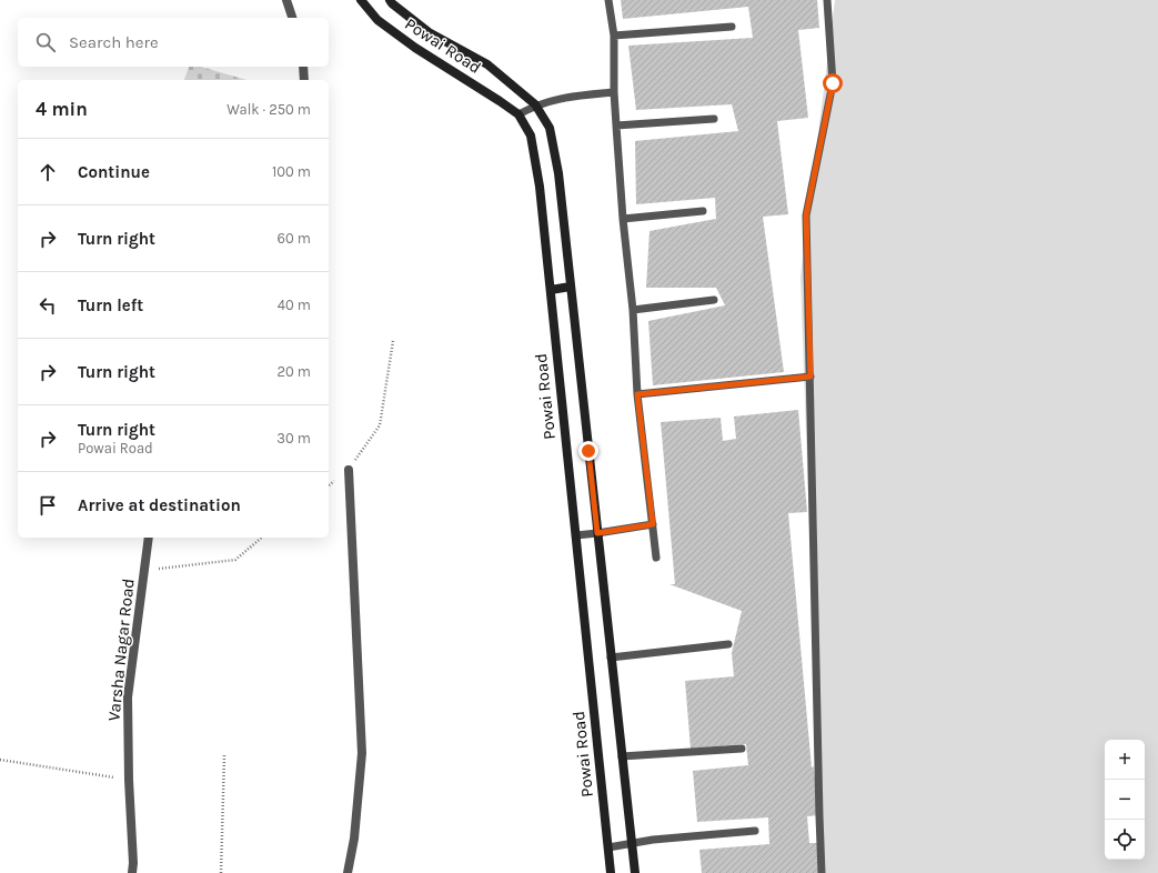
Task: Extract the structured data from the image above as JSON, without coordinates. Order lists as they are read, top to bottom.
{
  "streets": {
    "main road": ["Powai Road"],
    "street": ["Varsha Nagar Road"]
  },
  "page": {
    "search": "Search here",
    "heading": ["4 min", "Walk · 250 m"],
    "list": [
      ["Continue", "100 m"],
      ["Turn right", "60 m"],
      ["Turn left", "40 m"],
      ["Turn right", "20 m"],
      ["Turn right", "Powai Road", "30 m"],
      "Arrive at destination"
    ],
    "map_buttons": ["+", "−"]
  }
}
